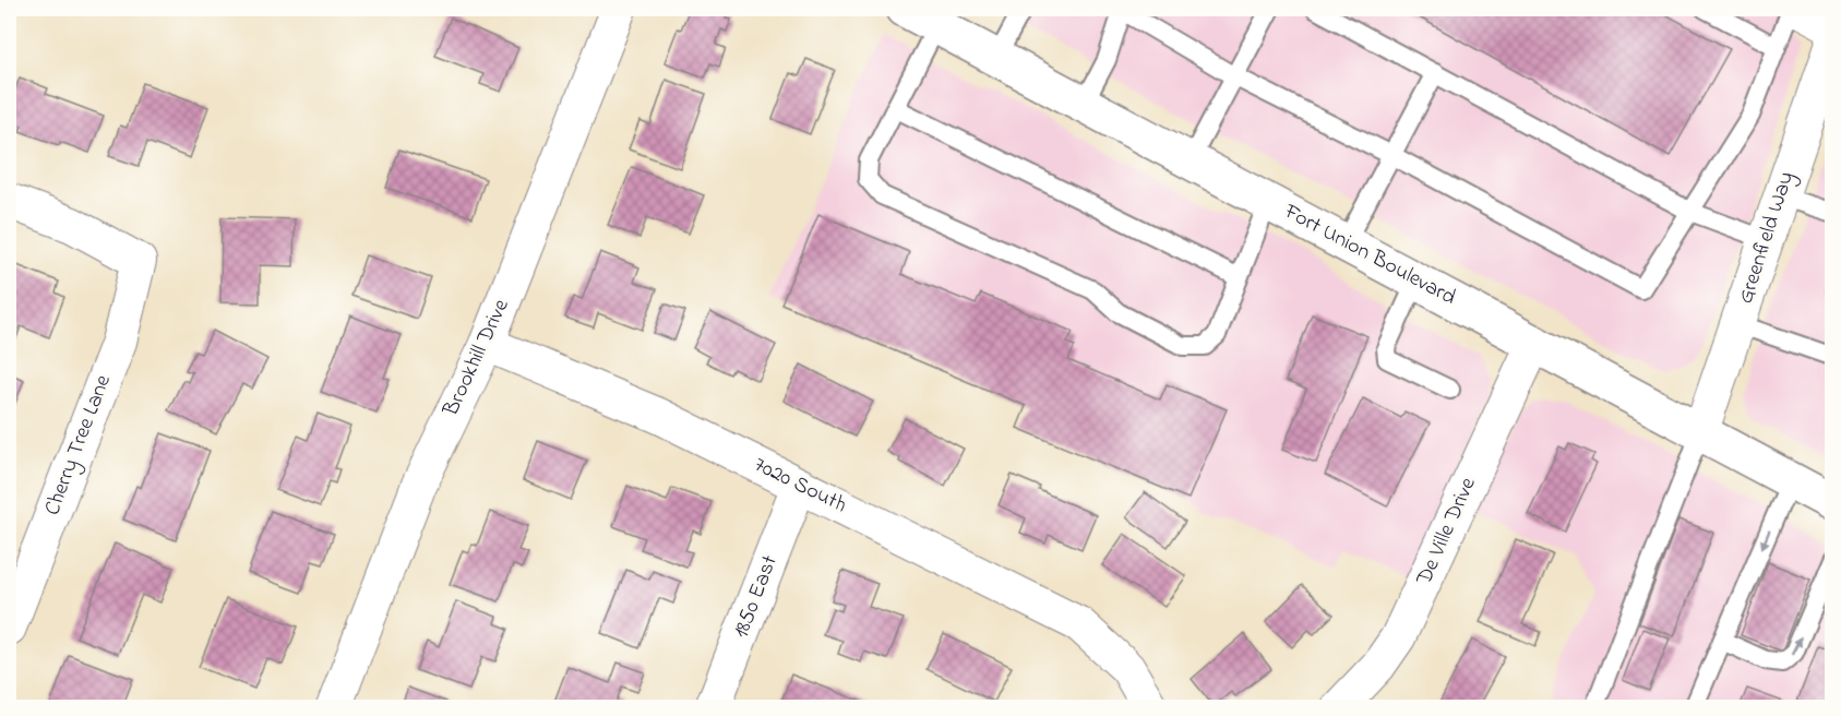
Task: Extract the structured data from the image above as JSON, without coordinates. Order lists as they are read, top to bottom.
{
  "streets": {
    "main road": ["Fort Union Boulevard"],
    "street": [
      "Greenfield Way",
      "Brookhill Drive",
      "Cherry Tree Lane",
      "7020 South",
      "De Ville Drive",
      "1850 East"
    ]
  },
  "crossings": [
    ["Greenfield Way", "Fort Union Boulevard"],
    ["Fort Union Boulevard", "De Ville Drive"],
    ["Brookhill Drive", "7020 South"],
    ["7020 South", "1850 East"]
  ]
}
